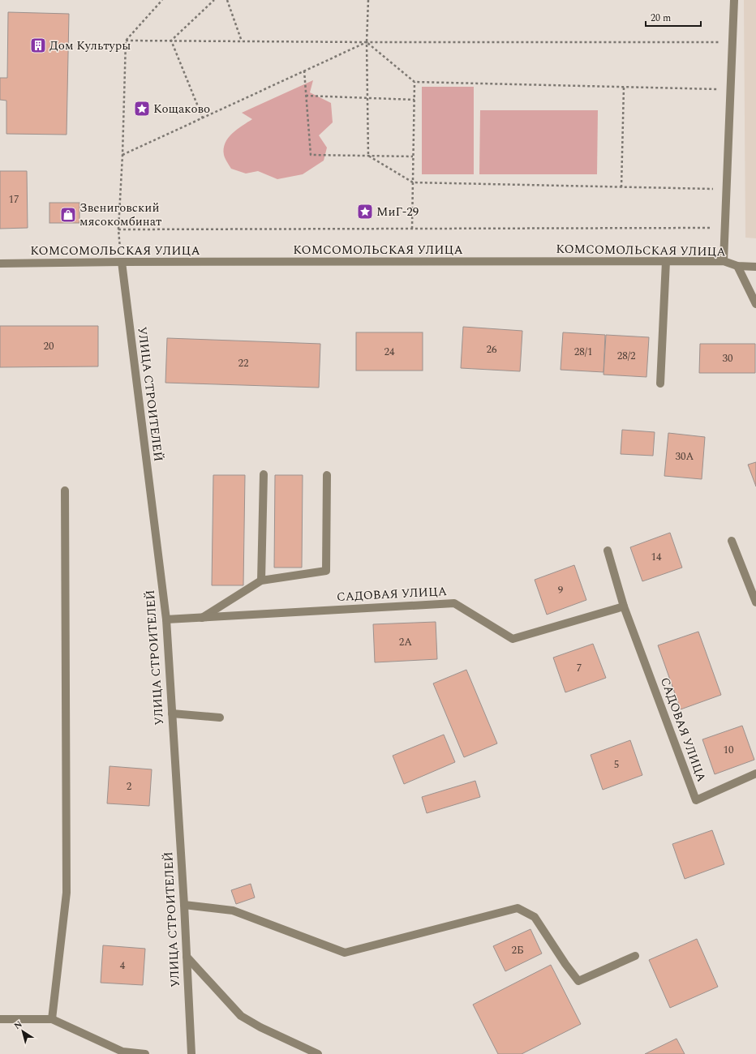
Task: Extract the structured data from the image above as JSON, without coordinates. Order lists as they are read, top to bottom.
{
  "streets": {
    "street": ["КОМСОМОЛЬСКАЯ УЛИЦА", "УЛИЦА СТРОИТЕЛЕЙ", "САДОВАЯ УЛИЦА"]
  },
  "crossings": [
    ["КОМСОМОЛЬСКАЯ УЛИЦА", "УЛИЦА СТРОИТЕЛЕЙ"],
    ["УЛИЦА СТРОИТЕЛЕЙ", "САДОВАЯ УЛИЦА"]
  ],
  "places": {
    "building": ["Дом Культуры"],
    "place": ["Кощаково", "МиГ-29"],
    "shop": ["Звениговский мясокомбинат"]
  },
  "house_numbers": [
    "17",
    "20",
    "26",
    "24",
    "28/1",
    "28/2",
    "30",
    "22",
    "30А",
    "14",
    "9",
    "2А",
    "7",
    "10",
    "5",
    "2",
    "2Б",
    "4"
  ],
  "scale_bar": "20 m",
  "north": "top left"
}
